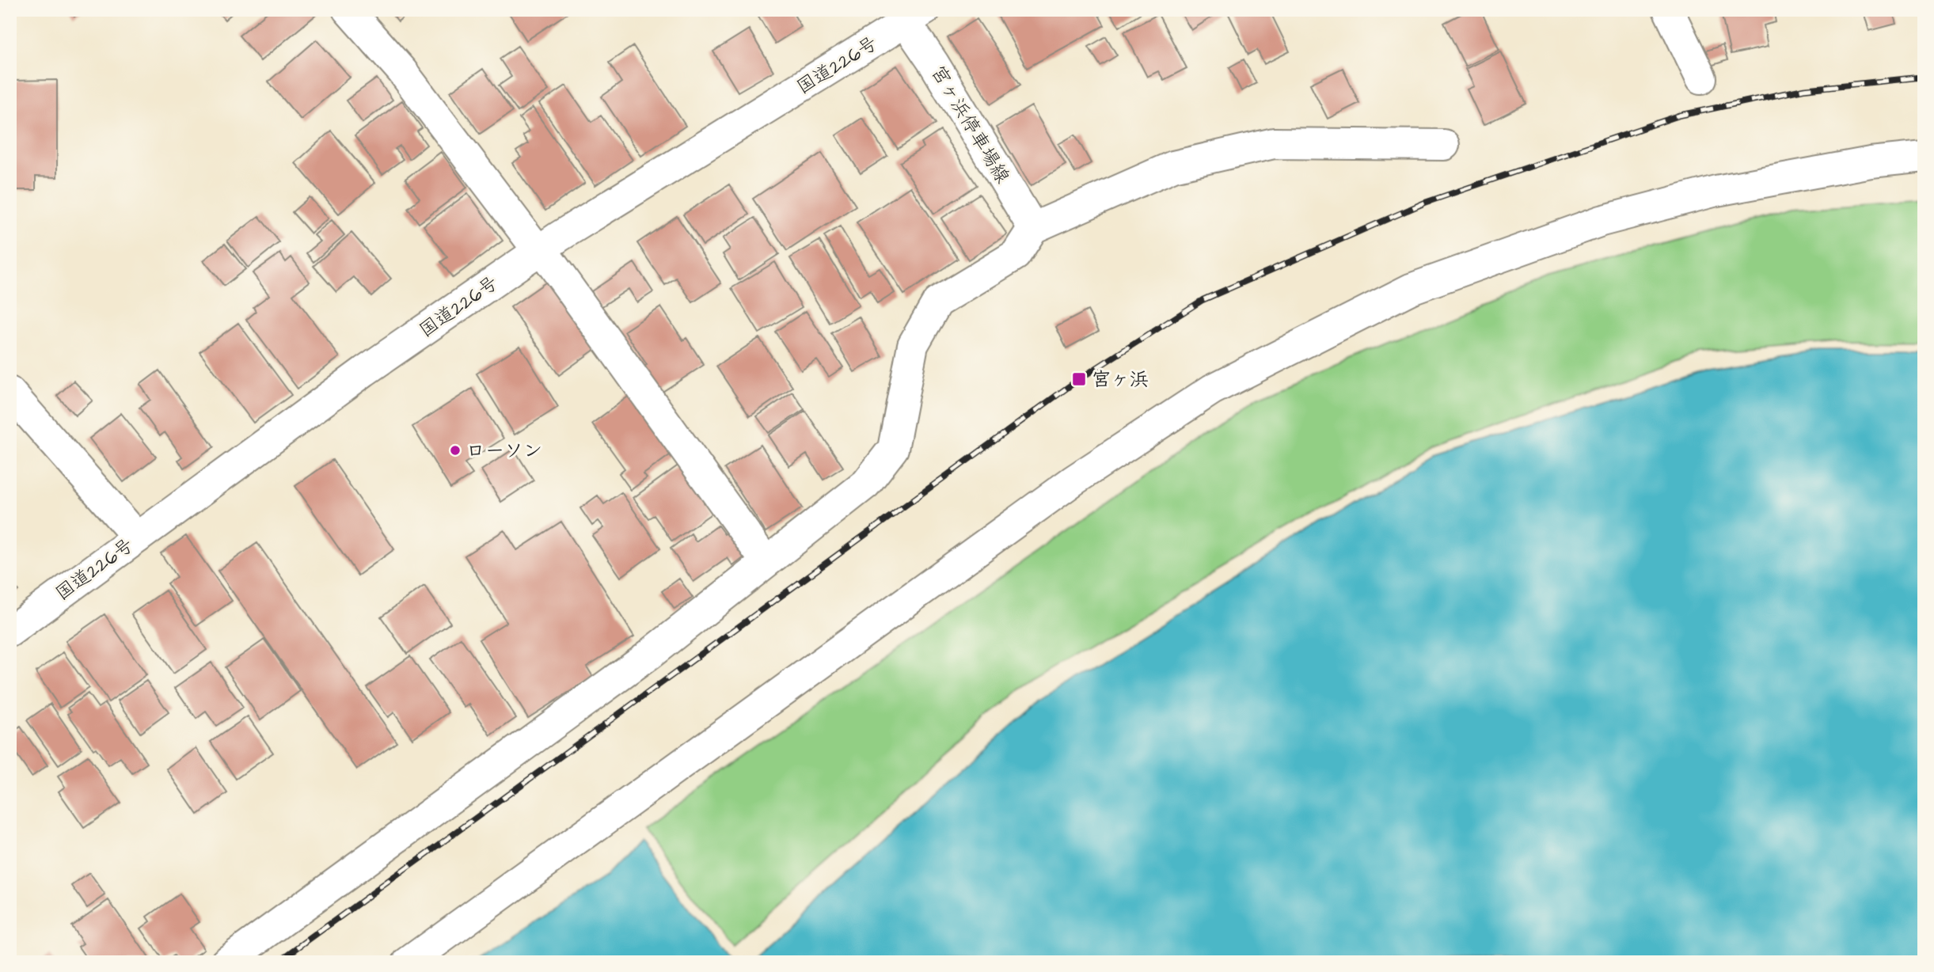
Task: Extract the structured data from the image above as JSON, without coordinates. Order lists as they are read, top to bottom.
{
  "streets": {
    "main road": ["国道226号", "宮ヶ浜停車場線"]
  },
  "crossings": [
    ["国道226号", "宮ヶ浜停車場線"]
  ],
  "places": {
    "transit": ["宮ヶ浜"],
    "other": ["ローソン"]
  }
}
